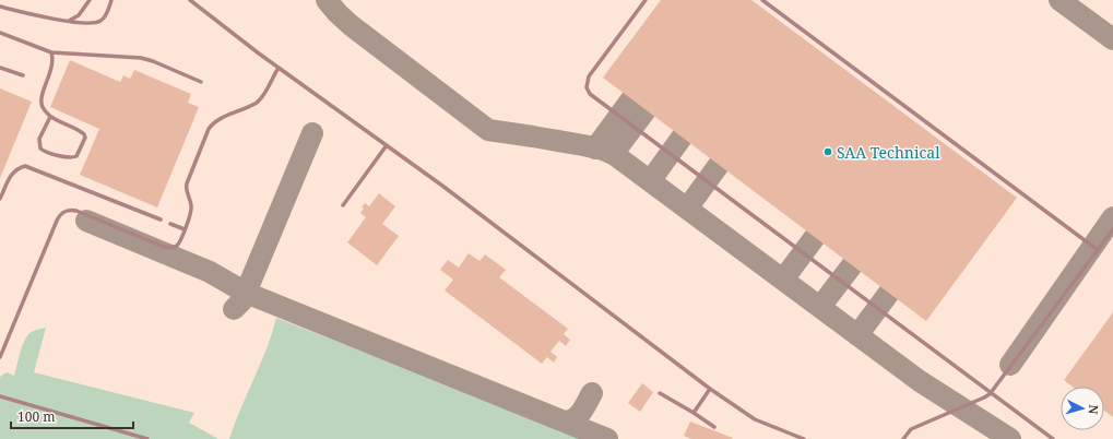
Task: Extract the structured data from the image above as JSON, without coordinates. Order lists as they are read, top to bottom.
{
  "places": ["SAA Technical"],
  "scale_bar": "100 m",
  "north": "right"
}
